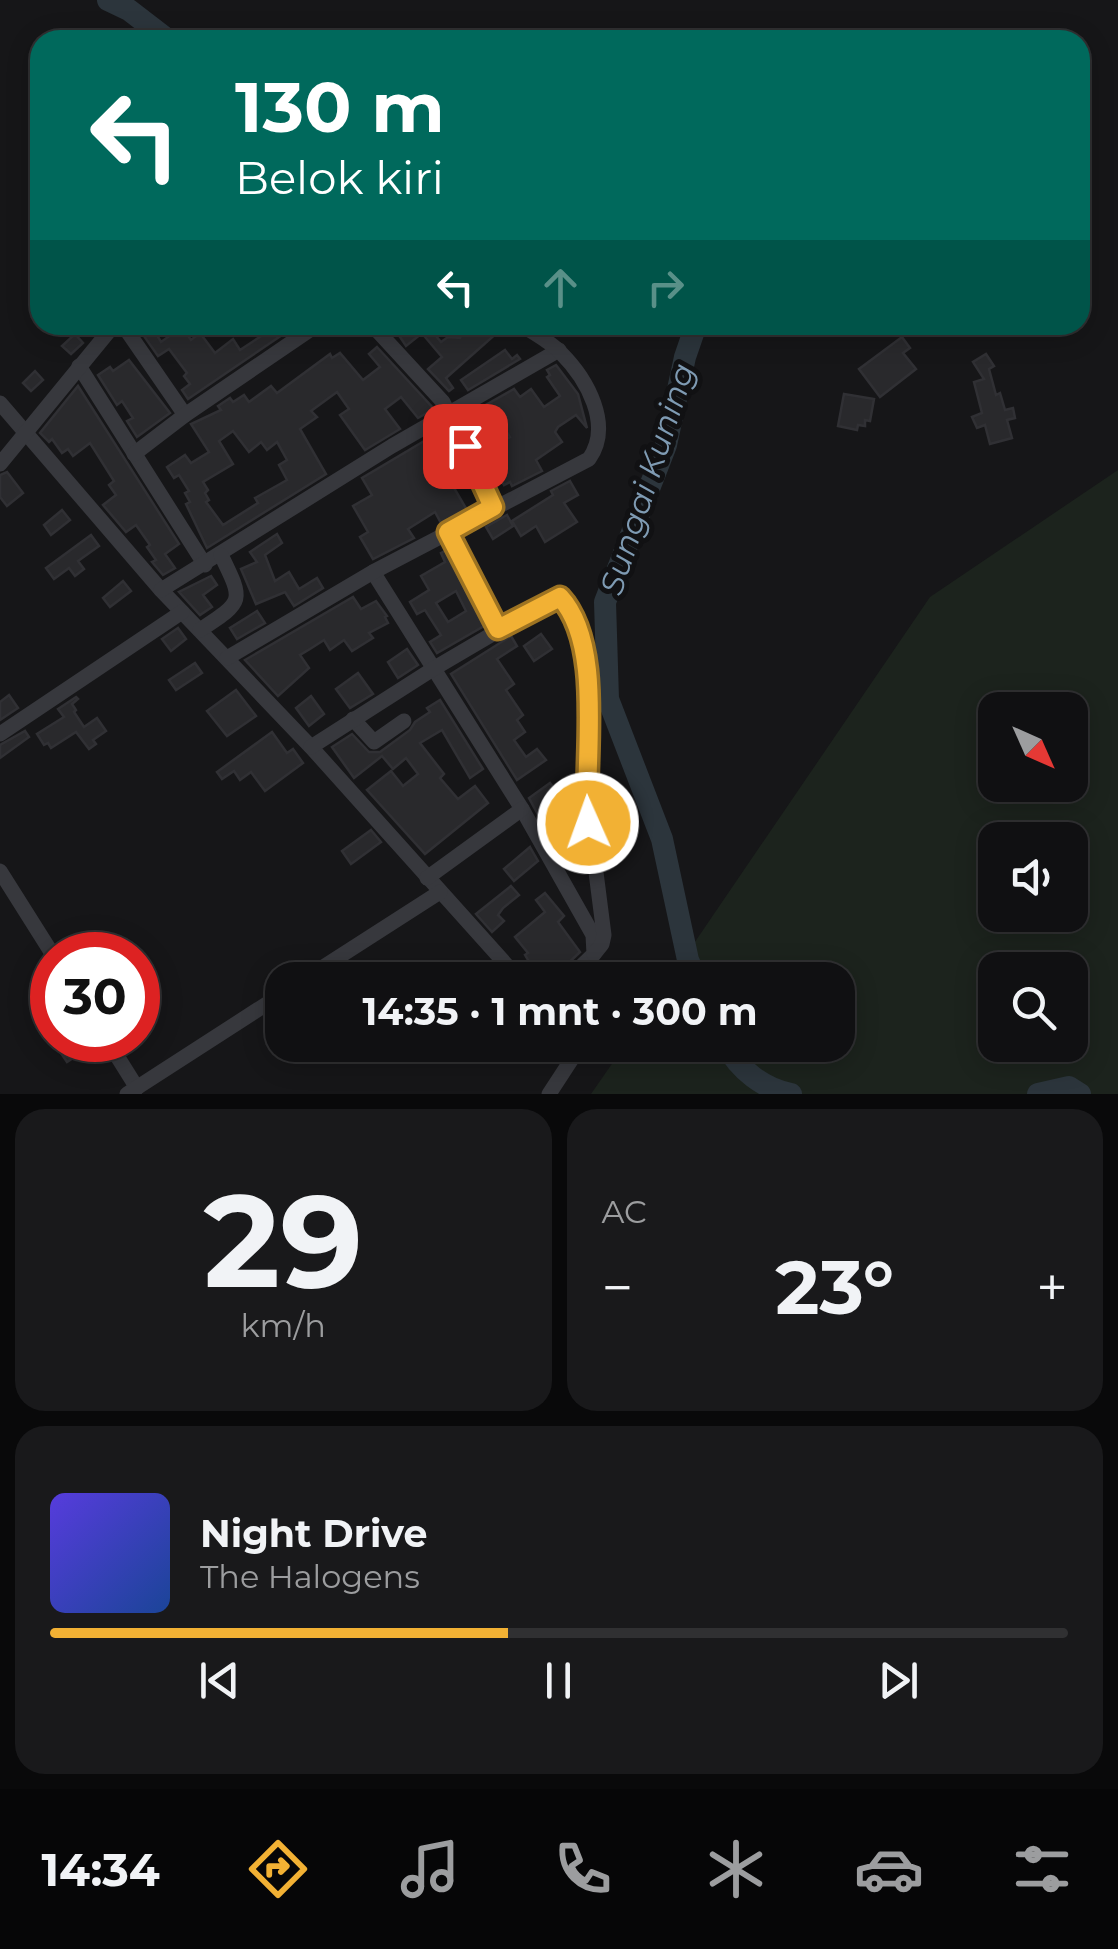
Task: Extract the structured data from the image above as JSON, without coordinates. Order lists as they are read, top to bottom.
{
  "water": ["Sungai Kuning"],
  "north": "bottom right",
  "page": {
    "turn": ["130 m", "Belok kiri"],
    "limit": "30",
    "trip": "14:35 · 1 mnt · 300 m",
    "tile": [
      ["29", "km/h"],
      "AC"
    ],
    "heat": ["−", "23°", "+"],
    "song": ["Night Drive", "The Halogens"],
    "tabs": "14:34"
  }
}
